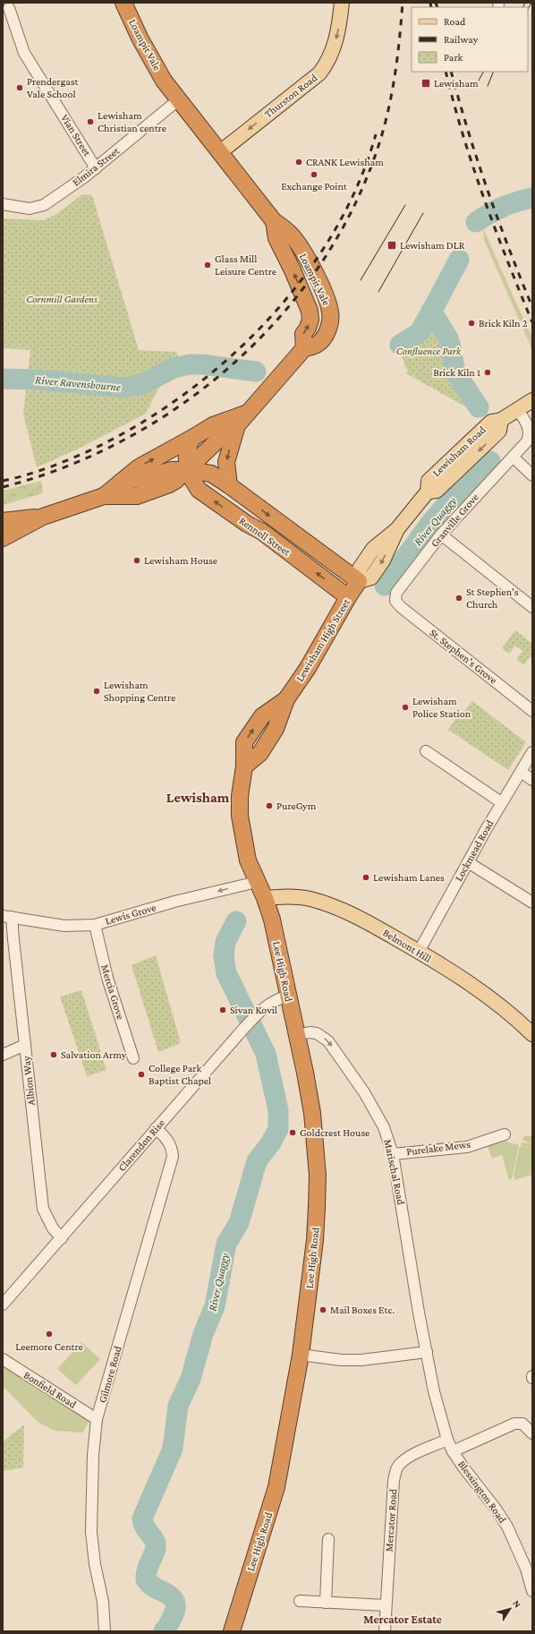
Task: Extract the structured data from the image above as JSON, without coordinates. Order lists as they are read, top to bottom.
{
  "streets": {
    "highway": [
      "Loampit Vale",
      "Rennell Street",
      "Lewisham High Street",
      "Lee High Road"
    ],
    "main road": ["Thurston Road", "Lewisham Road", "Belmont Hill"],
    "street": [
      "Vian Street",
      "Elmira Street",
      "Granville Grove",
      "St. Stephen's Grove",
      "Lockmead Road",
      "Lewis Grove",
      "Mercia Grove",
      "Albion Way",
      "Clarendon Rise",
      "Purelake Mews",
      "Marischal Road",
      "Gilmore Road",
      "Bonfield Road",
      "Blessington Road",
      "Mercator Road"
    ]
  },
  "crossings": [
    ["Loampit Vale", "Thurston Road"],
    ["Loampit Vale", "Elmira Street"],
    ["Vian Street", "Elmira Street"],
    ["Lewisham Road", "Granville Grove"],
    ["Lewisham Road", "Rennell Street"],
    ["Lewisham Road", "Lewisham High Street"],
    ["Granville Grove", "St. Stephen's Grove"],
    ["Rennell Street", "Lewisham High Street"],
    ["Lewisham High Street", "Lewis Grove"],
    ["Lewisham High Street", "Lee High Road"],
    ["Lockmead Road", "Belmont Hill"],
    ["Lewis Grove", "Lee High Road"],
    ["Lewis Grove", "Mercia Grove"],
    ["Lewis Grove", "Albion Way"],
    ["Belmont Hill", "Lee High Road"],
    ["Lee High Road", "Clarendon Rise"],
    ["Lee High Road", "Marischal Road"],
    ["Albion Way", "Clarendon Rise"],
    ["Clarendon Rise", "Gilmore Road"],
    ["Purelake Mews", "Marischal Road"],
    ["Marischal Road", "Blessington Road"],
    ["Gilmore Road", "Bonfield Road"],
    ["Blessington Road", "Mercator Road"]
  ],
  "one_way": ["Thurston Road", "Lewis Grove", "Marischal Road"],
  "districts": ["Lewisham", "Mercator Estate"],
  "water": ["River Ravensbourne", "River Quaggy"],
  "parks": ["Cornmill Gardens", "Confluence Park"],
  "places": {
    "transit": ["Lewisham", "Lewisham DLR"],
    "other": [
      "Prendergast Vale School",
      "Lewisham Christian centre",
      "CRANK Lewisham",
      "Exchange Point",
      "Glass Mill Leisure Centre",
      "Brick Kiln 2",
      "Brick Kiln 1",
      "Lewisham House",
      "St Stephen's Church",
      "Lewisham Shopping Centre",
      "Lewisham Police Station",
      "PureGym",
      "Lewisham Lanes",
      "Sivan Kovil",
      "Salvation Army",
      "College Park Baptist Chapel",
      "Goldcrest House",
      "Mail Boxes Etc.",
      "Leemore Centre"
    ]
  },
  "legend": ["Road", "Railway", "Park"],
  "north": "top right"
}
